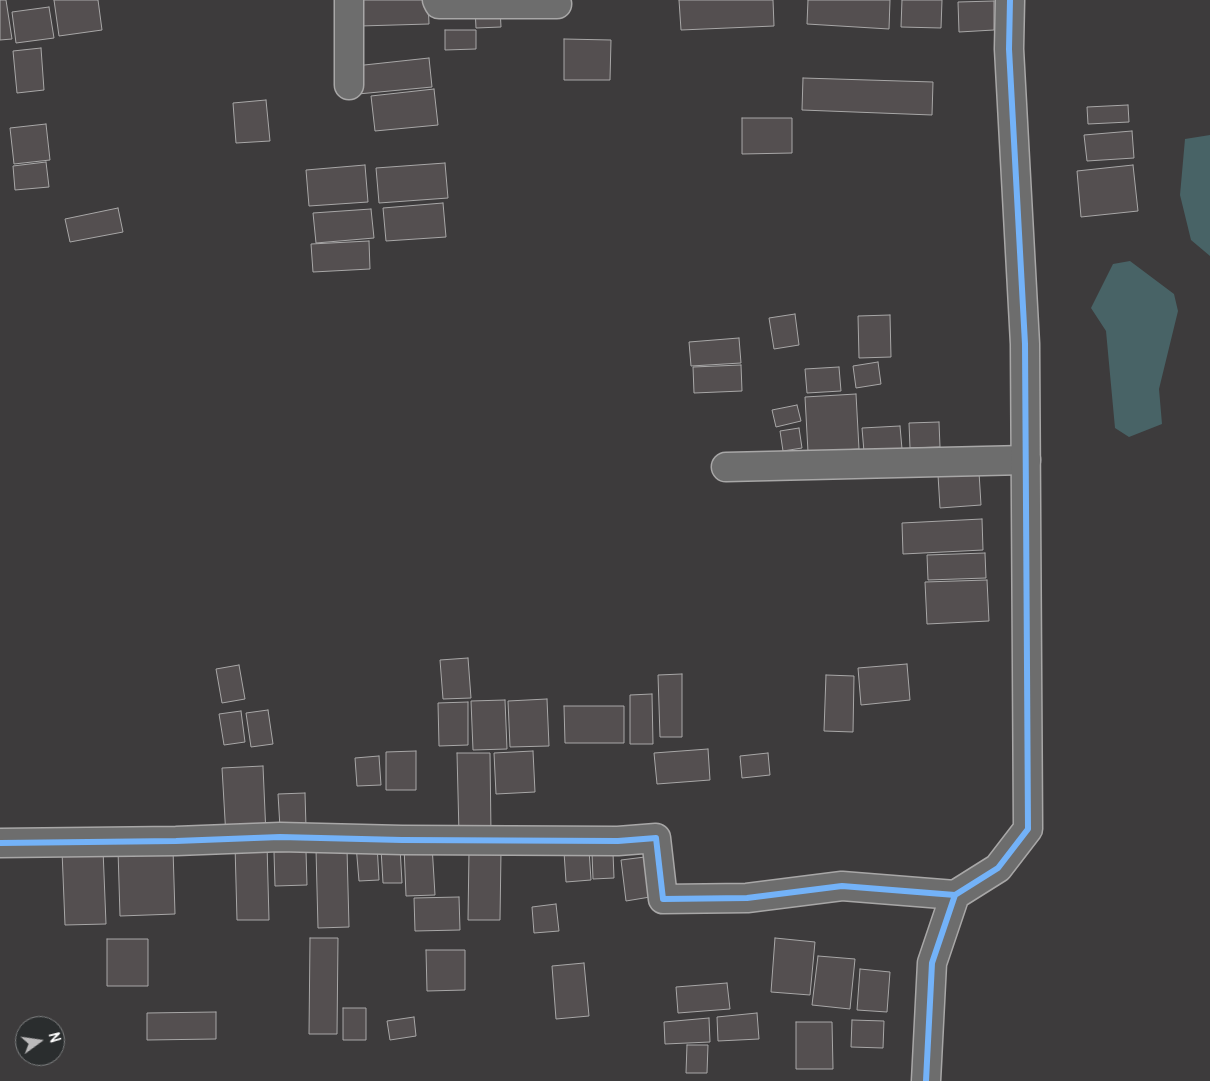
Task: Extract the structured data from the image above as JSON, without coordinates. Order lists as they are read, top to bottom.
{
  "north": "right"
}
